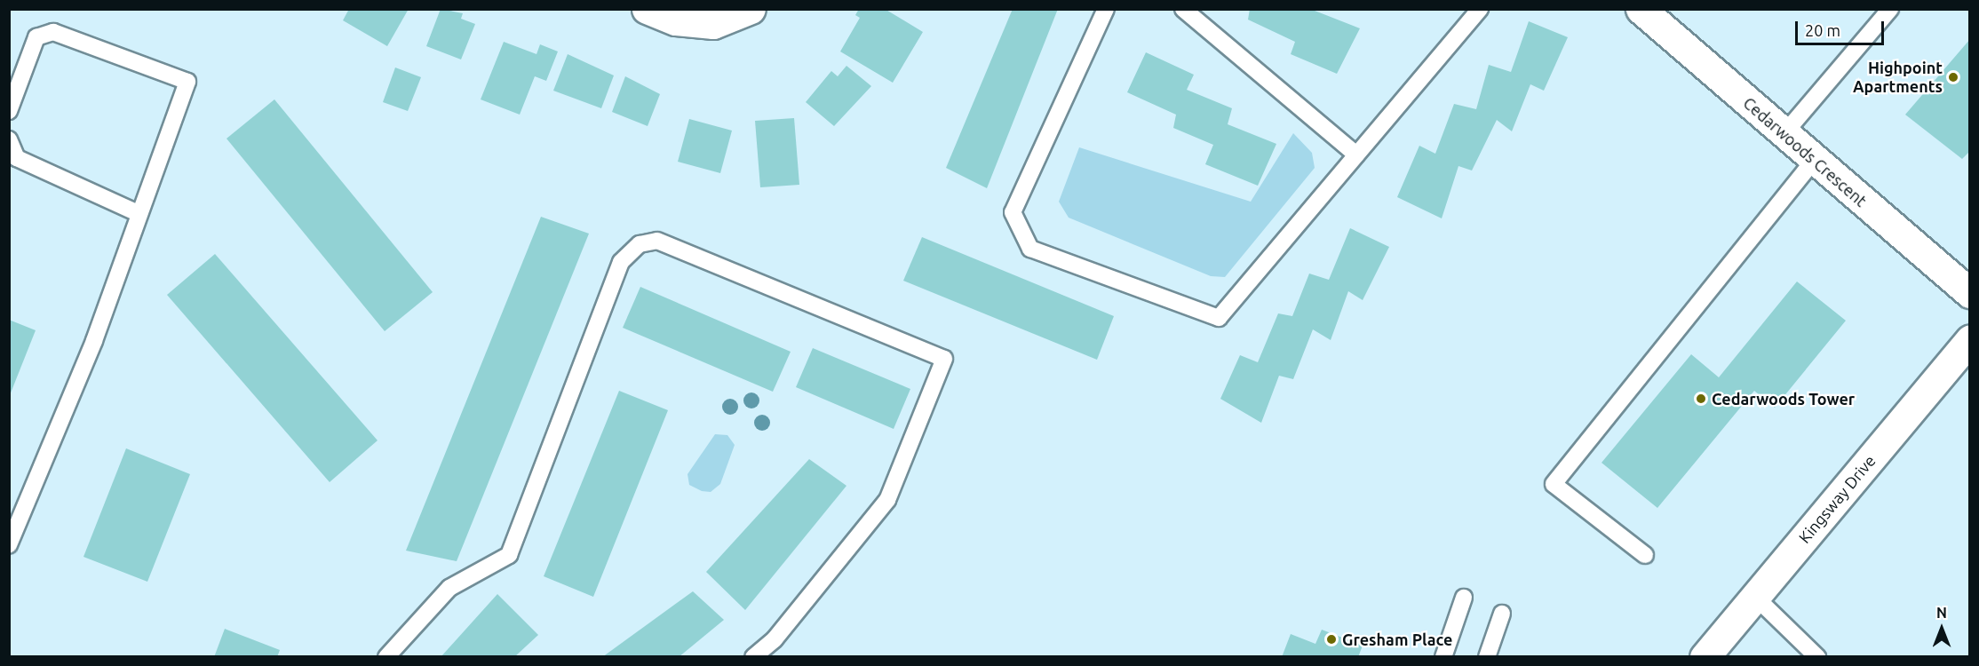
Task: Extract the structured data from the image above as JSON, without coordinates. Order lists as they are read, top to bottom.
{
  "streets": {
    "street": ["Cedarwoods Crescent", "Kingsway Drive"]
  },
  "places": ["Highpoint Apartments", "Cedarwoods Tower", "Gresham Place"],
  "scale_bar": "20 m",
  "north": "top"
}
